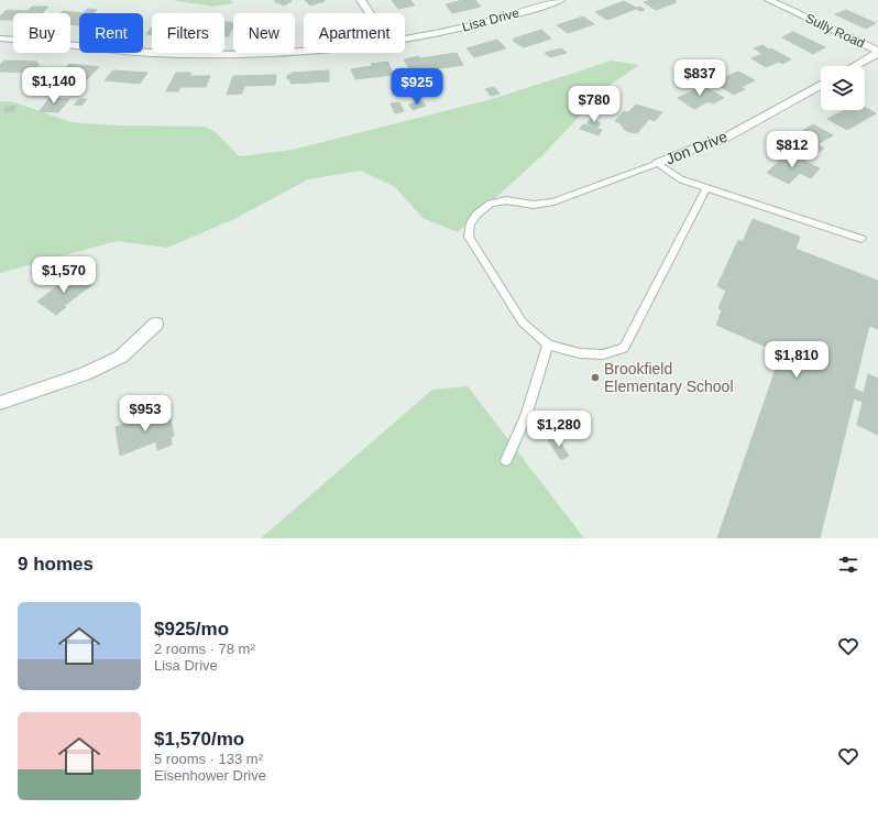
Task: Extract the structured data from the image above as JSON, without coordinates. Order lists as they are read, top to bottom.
{
  "streets": {
    "street": ["Lisa Drive", "Sully Road", "Jon Drive"]
  },
  "places": ["Brookfield Elementary School"],
  "page": {
    "chip": [
      "Buy",
      "Rent",
      "Filters",
      "New",
      "Apartment"
    ],
    "price": [
      "$837",
      "$1,140",
      "$925",
      "$780",
      "$812",
      "$1,570",
      "$1,810",
      "$953",
      "$1,280"
    ],
    "heading": "9 homes",
    "list": [
      {
        "name": "$925/mo",
        "note": "2 rooms · 78 m² · Lisa Drive"
      },
      {
        "name": "$1,570/mo",
        "note": "5 rooms · 133 m² · Eisenhower Drive"
      }
    ]
  }
}
